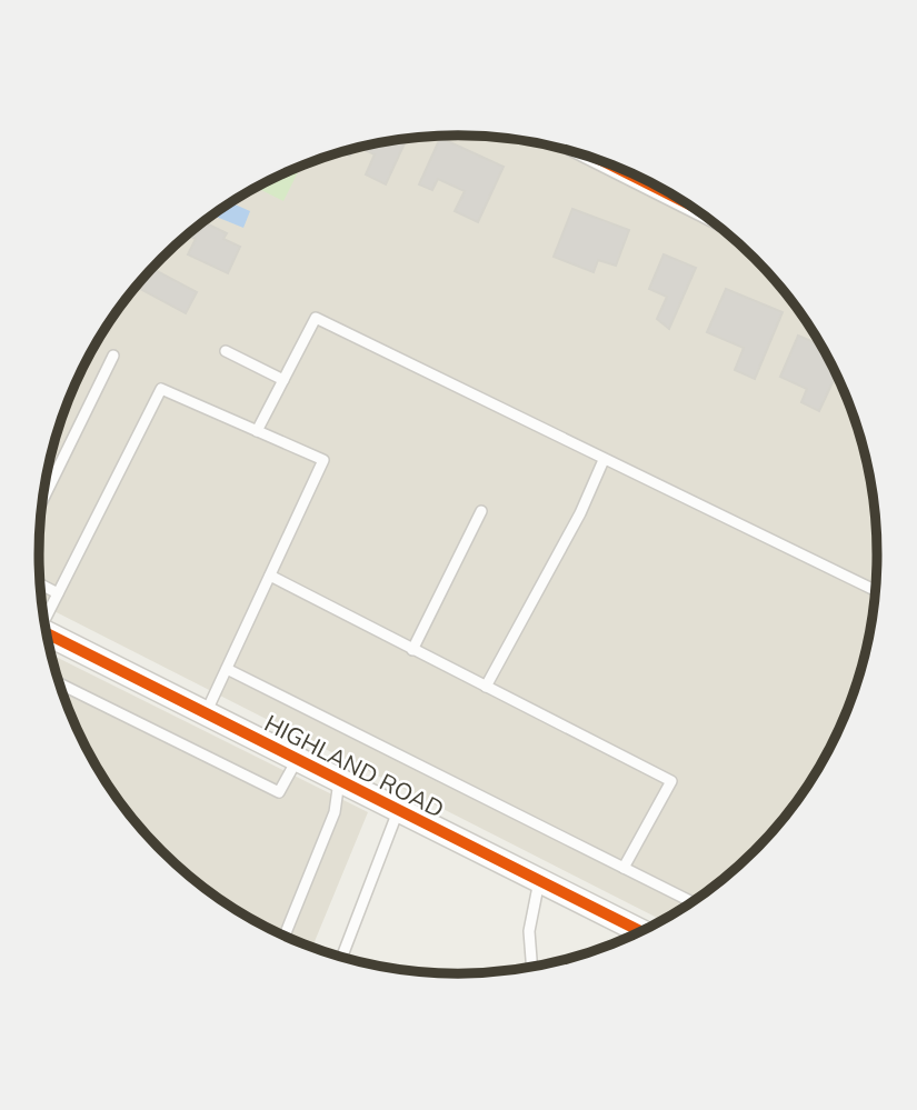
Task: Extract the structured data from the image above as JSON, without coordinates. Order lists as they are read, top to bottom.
{
  "streets": {
    "street": ["HIGHLAND ROAD"]
  }
}
